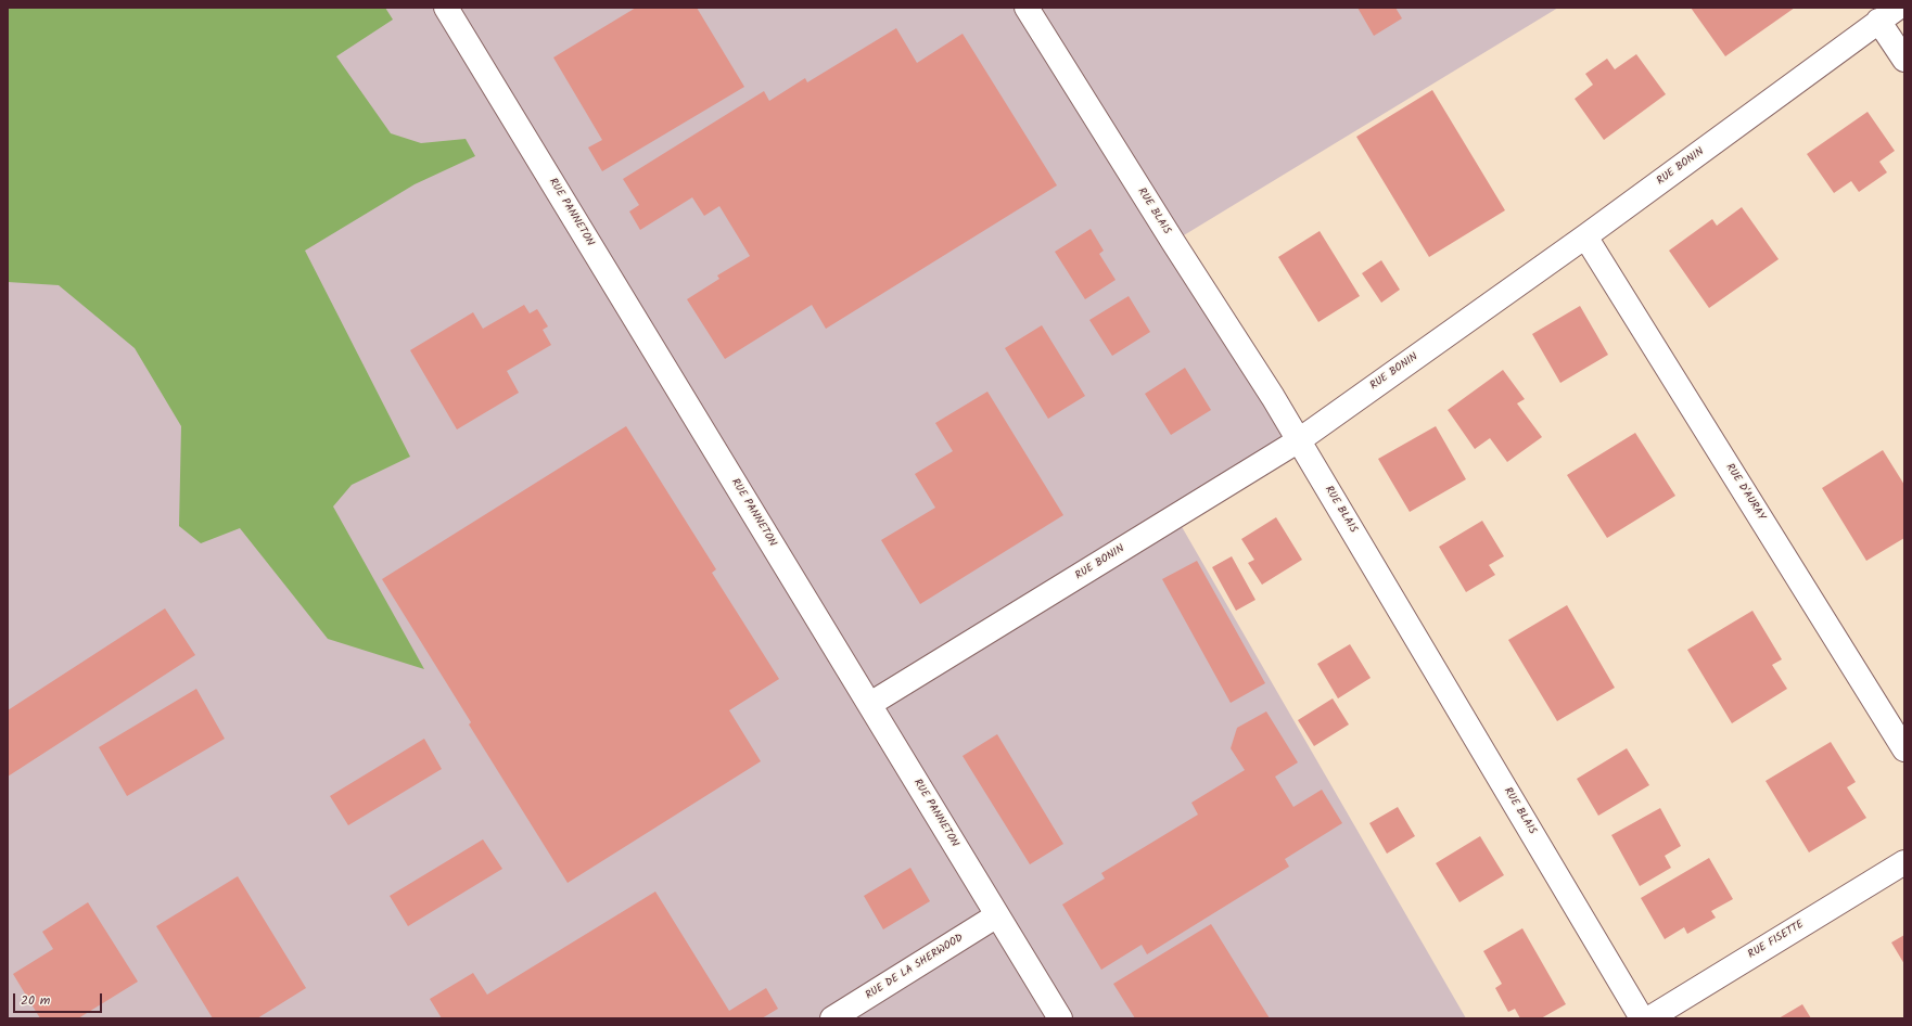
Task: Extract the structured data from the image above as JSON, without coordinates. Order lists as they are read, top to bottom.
{
  "streets": {
    "street": [
      "RUE BONIN",
      "RUE BLAIS",
      "RUE PANNETON",
      "RUE D'AURAY",
      "RUE FISETTE",
      "RUE DE LA SHERWOOD"
    ]
  },
  "crossings": [
    ["RUE BONIN", "RUE BLAIS"],
    ["RUE BONIN", "RUE PANNETON"],
    ["RUE BONIN", "RUE D'AURAY"],
    ["RUE PANNETON", "RUE DE LA SHERWOOD"]
  ],
  "scale_bar": "20 m"
}
